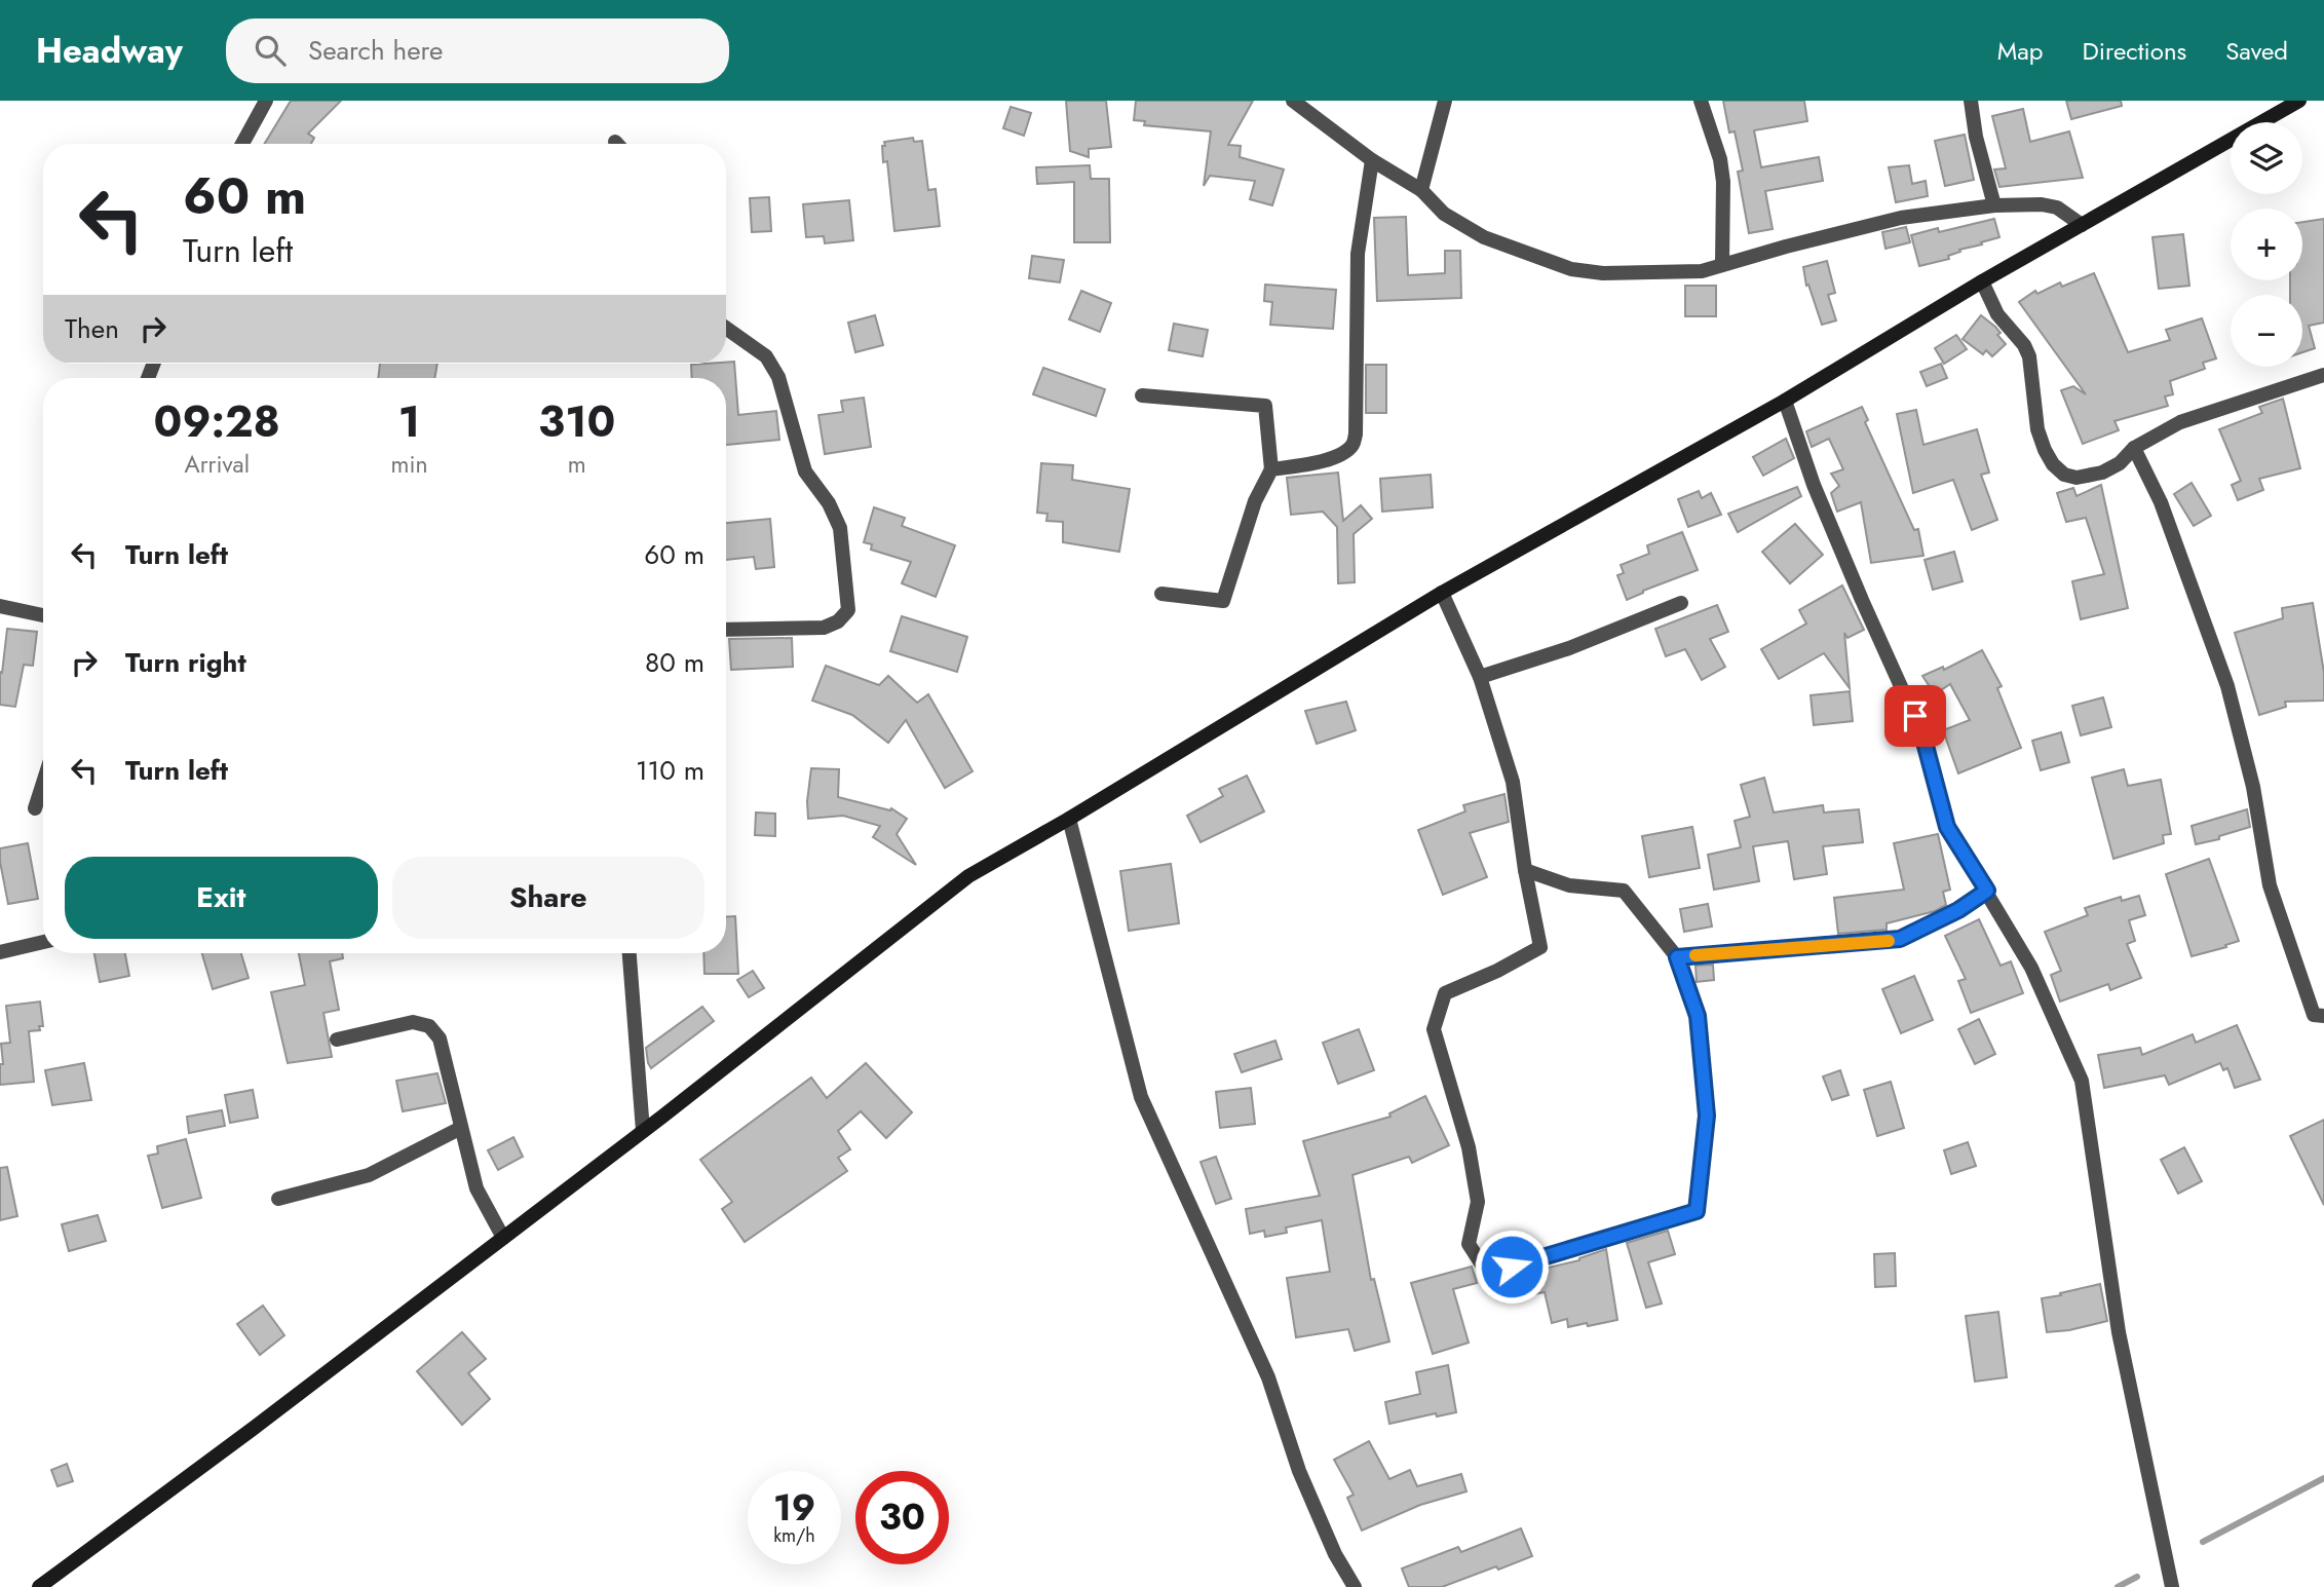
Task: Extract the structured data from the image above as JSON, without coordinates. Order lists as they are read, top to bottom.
{
  "page": {
    "header": "Headway",
    "search": "Search here",
    "nav": ["Map", "Directions", "Saved"],
    "map_buttons": ["+", "−"],
    "turn": ["60 m", "Turn left"],
    "then": "Then",
    "eta": [
      "09:28",
      "Arrival",
      "1",
      "min",
      "310",
      "m"
    ],
    "list": [
      {
        "name": "Turn left",
        "value": "60 m"
      },
      {
        "name": "Turn right",
        "value": "80 m"
      },
      {
        "name": "Turn left",
        "value": "110 m"
      }
    ],
    "buttons": ["Exit", "Share"],
    "speed": "19 km/h",
    "limit": "30"
  }
}
